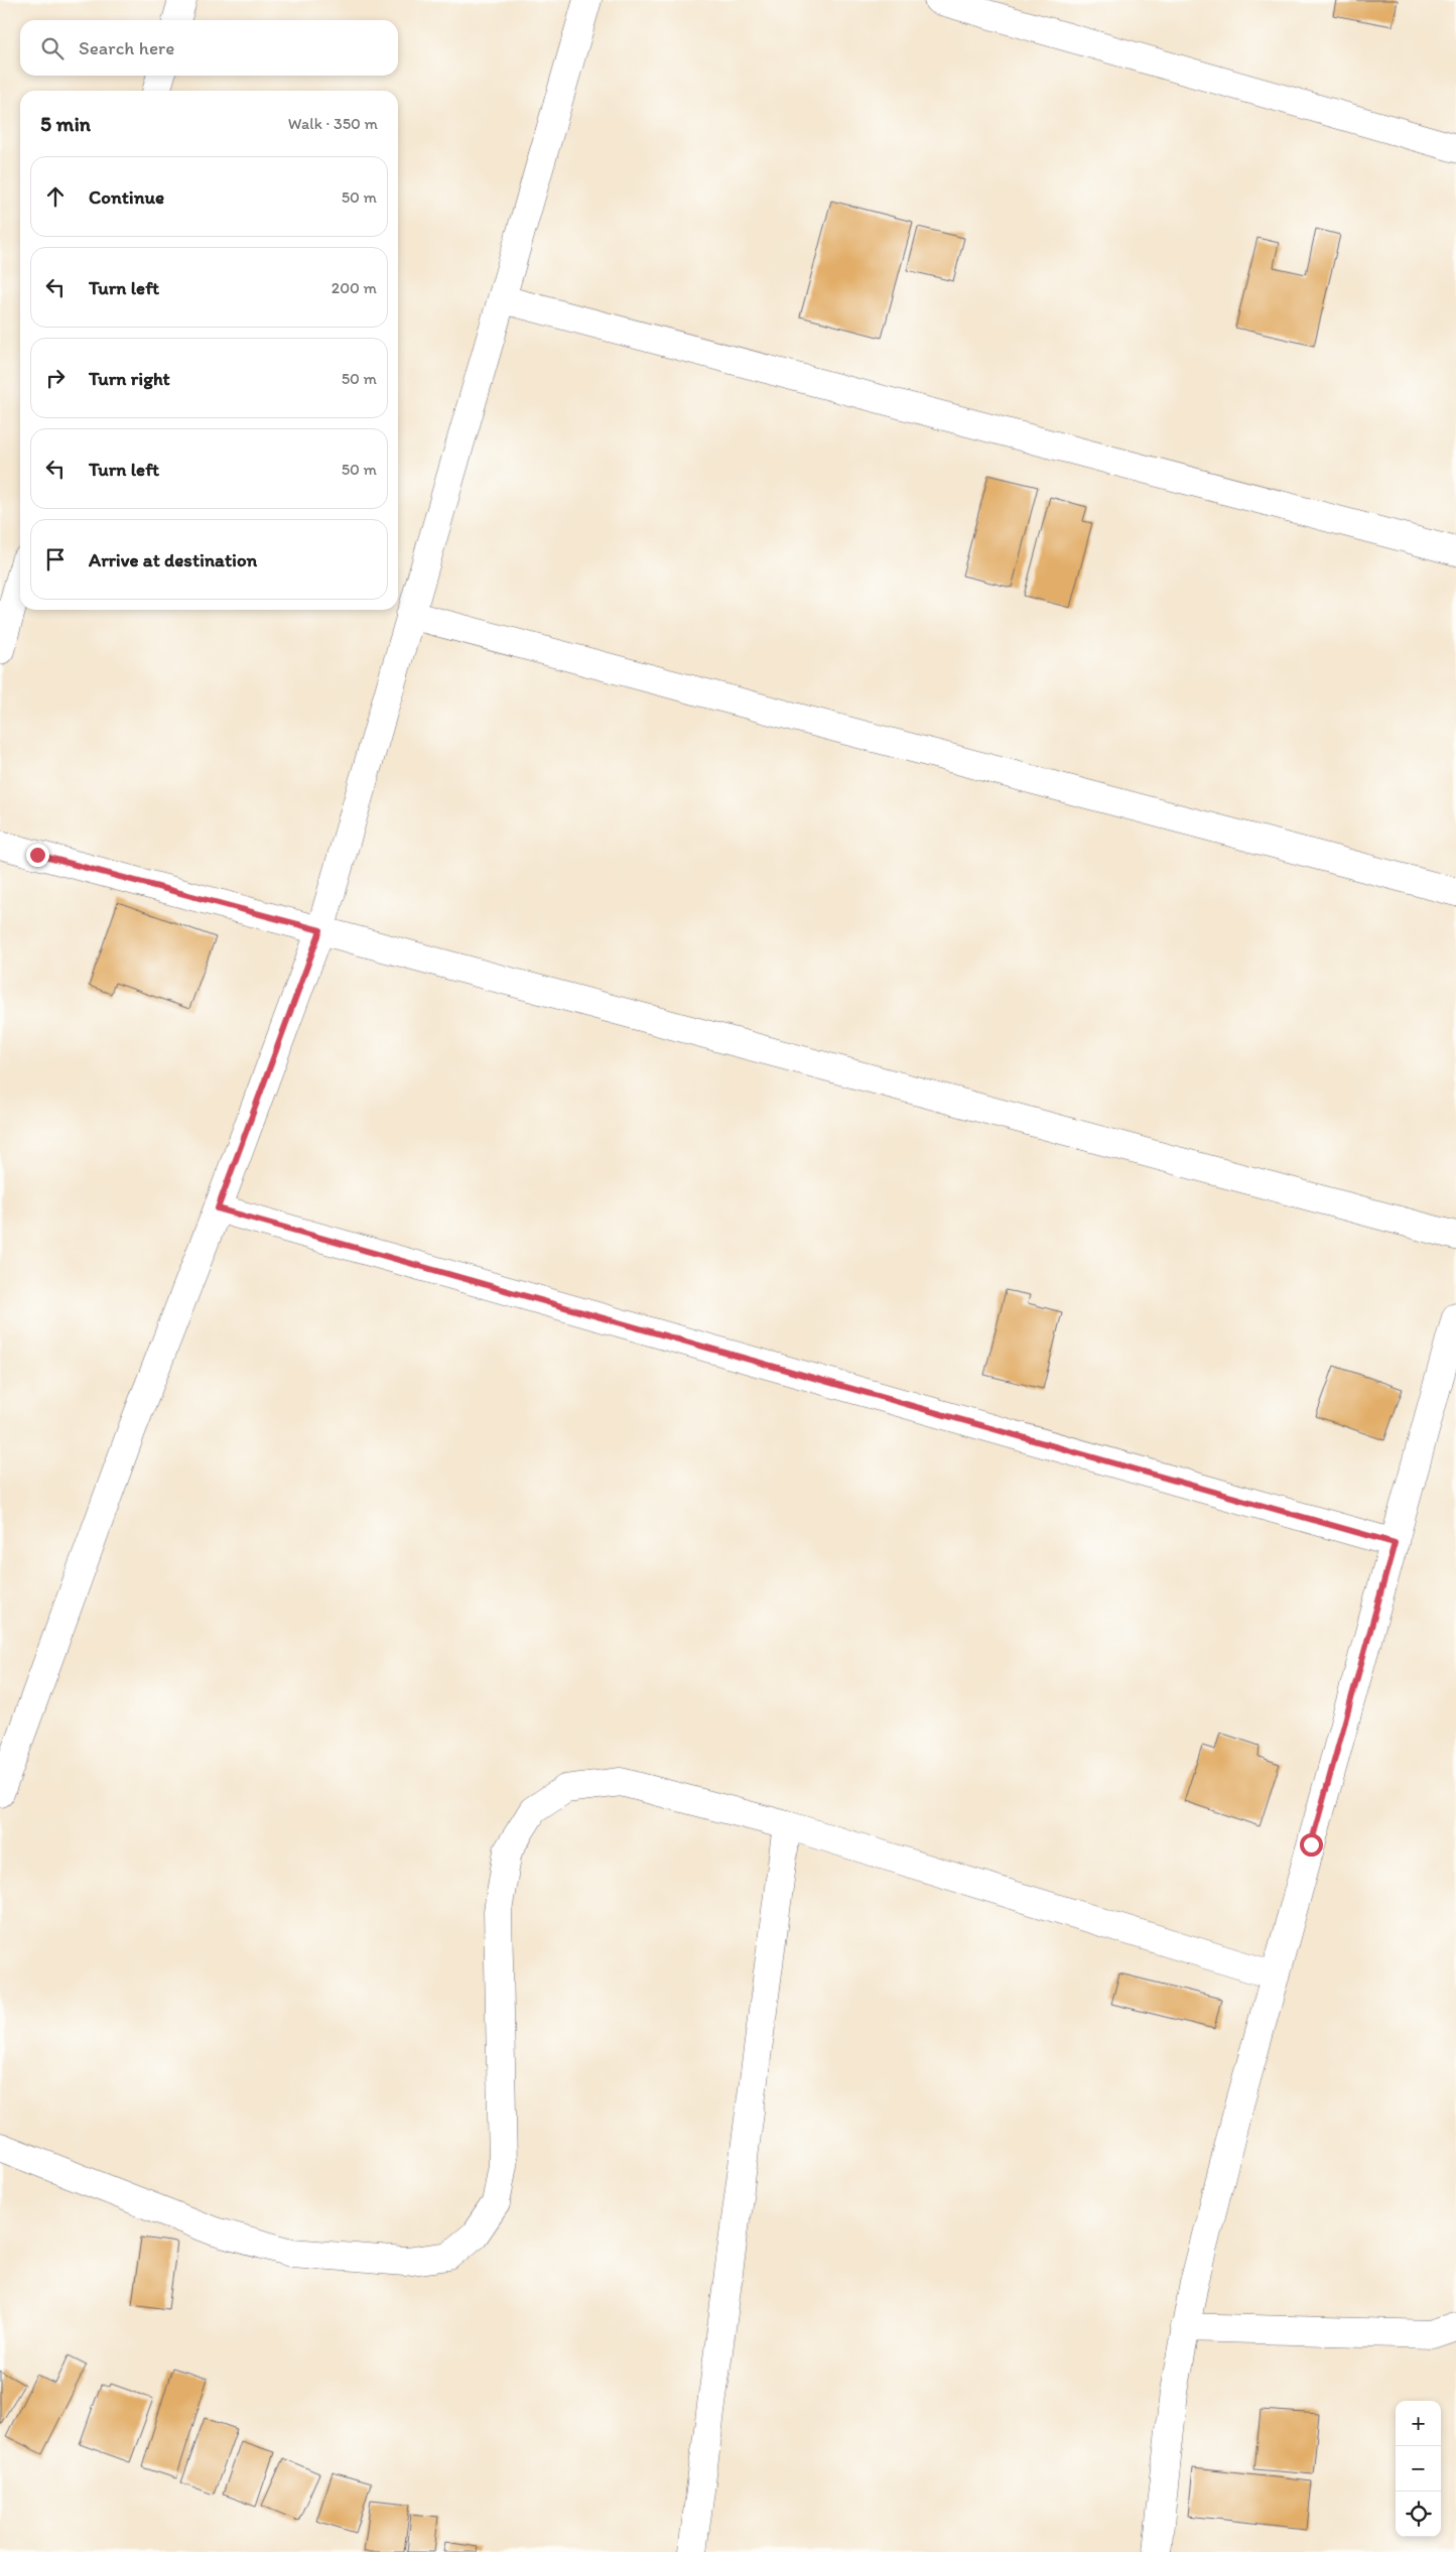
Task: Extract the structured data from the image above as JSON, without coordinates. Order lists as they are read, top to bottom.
{
  "page": {
    "search": "Search here",
    "heading": ["5 min", "Walk · 350 m"],
    "list": [
      ["Continue", "50 m"],
      ["Turn left", "200 m"],
      ["Turn right", "50 m"],
      ["Turn left", "50 m"],
      "Arrive at destination"
    ],
    "map_buttons": ["+", "−"]
  }
}
